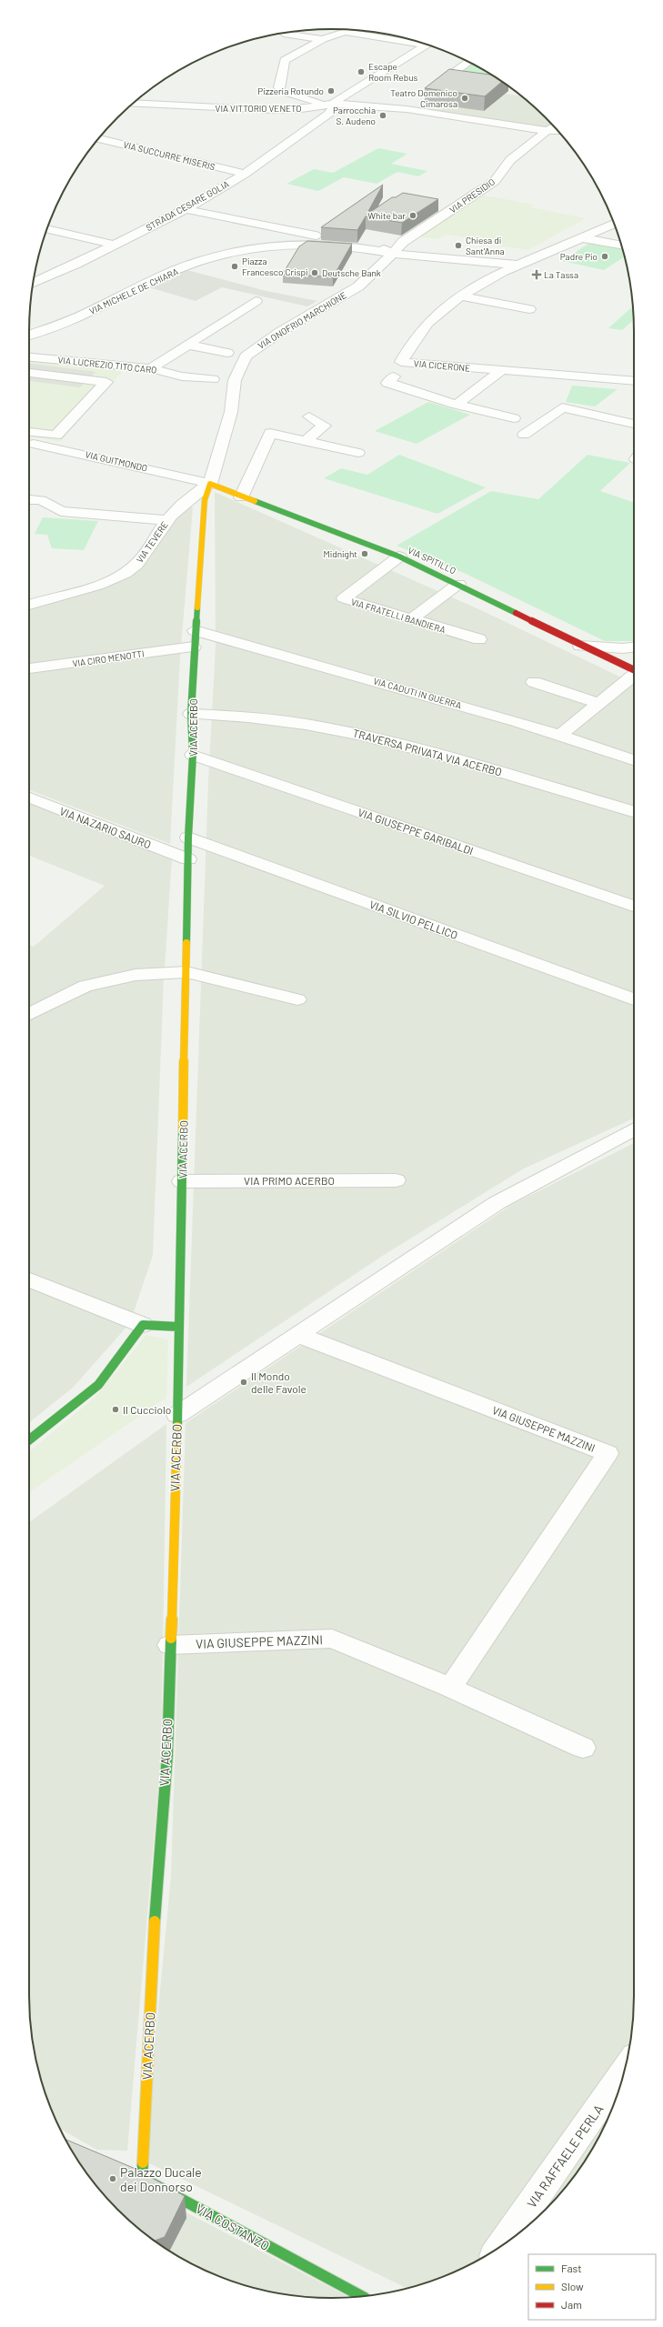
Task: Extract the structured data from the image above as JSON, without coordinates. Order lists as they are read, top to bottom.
{
  "streets": {
    "street": [
      "VIA VITTORIO VENETO",
      "VIA SUCCURRE MISERIS",
      "VIA PRESIDIO",
      "STRADA CESARE GOLIA",
      "VIA MICHELE DE CHIARA",
      "VIA ONOFRIO MARCHIONE",
      "VIA LUCREZIO TITO CARO",
      "VIA CICERONE",
      "VIA GUITMONDO",
      "VIA TEVERE",
      "VIA SPITILLO",
      "VIA FRATELLI BANDIERA",
      "VIA CIRO MENOTTI",
      "VIA CADUTI IN GUERRA",
      "VIA ACERBO",
      "TRAVERSA PRIVATA VIA ACERBO",
      "VIA NAZARIO SAURO",
      "VIA GIUSEPPE GARIBALDI",
      "VIA SILVIO PELLICO",
      "VIA PRIMO ACERBO",
      "VIA GIUSEPPE MAZZINI",
      "VIA RAFFAELE PERLA",
      "VIA COSTANZO"
    ]
  },
  "crossings": [
    ["VIA VITTORIO VENETO", "VIA PRESIDIO"],
    ["VIA VITTORIO VENETO", "STRADA CESARE GOLIA"],
    ["VIA SUCCURRE MISERIS", "STRADA CESARE GOLIA"],
    ["VIA PRESIDIO", "VIA ONOFRIO MARCHIONE"],
    ["VIA ONOFRIO MARCHIONE", "VIA GUITMONDO"],
    ["VIA ONOFRIO MARCHIONE", "VIA TEVERE"],
    ["VIA ONOFRIO MARCHIONE", "VIA SPITILLO"],
    ["VIA ONOFRIO MARCHIONE", "VIA ACERBO"],
    ["VIA GUITMONDO", "VIA TEVERE"],
    ["VIA GUITMONDO", "VIA SPITILLO"],
    ["VIA GUITMONDO", "VIA ACERBO"],
    ["VIA TEVERE", "VIA SPITILLO"],
    ["VIA TEVERE", "VIA ACERBO"],
    ["VIA SPITILLO", "VIA FRATELLI BANDIERA"],
    ["VIA SPITILLO", "VIA ACERBO"],
    ["VIA CIRO MENOTTI", "VIA ACERBO"],
    ["VIA CADUTI IN GUERRA", "VIA ACERBO"],
    ["VIA ACERBO", "TRAVERSA PRIVATA VIA ACERBO"],
    ["VIA ACERBO", "VIA NAZARIO SAURO"],
    ["VIA ACERBO", "VIA GIUSEPPE GARIBALDI"],
    ["VIA ACERBO", "VIA SILVIO PELLICO"],
    ["VIA ACERBO", "VIA PRIMO ACERBO"],
    ["VIA ACERBO", "VIA GIUSEPPE MAZZINI"],
    ["VIA ACERBO", "VIA COSTANZO"]
  ],
  "places": {
    "other": [
      "Escape Room Rebus",
      "Pizzeria Rotundo",
      "Teatro Domenico Cimarosa",
      "Parrocchia S. Audeno",
      "White bar",
      "Chiesa di Sant'Anna",
      "Padre Pio",
      "Piazza Francesco Crispi",
      "Deutsche Bank",
      "Midnight",
      "Il Mondo delle Favole",
      "Il Cucciolo",
      "Palazzo Ducale dei Donnorso"
    ],
    "health": ["La Tassa"]
  },
  "legend": ["Fast", "Slow", "Jam"]
}
